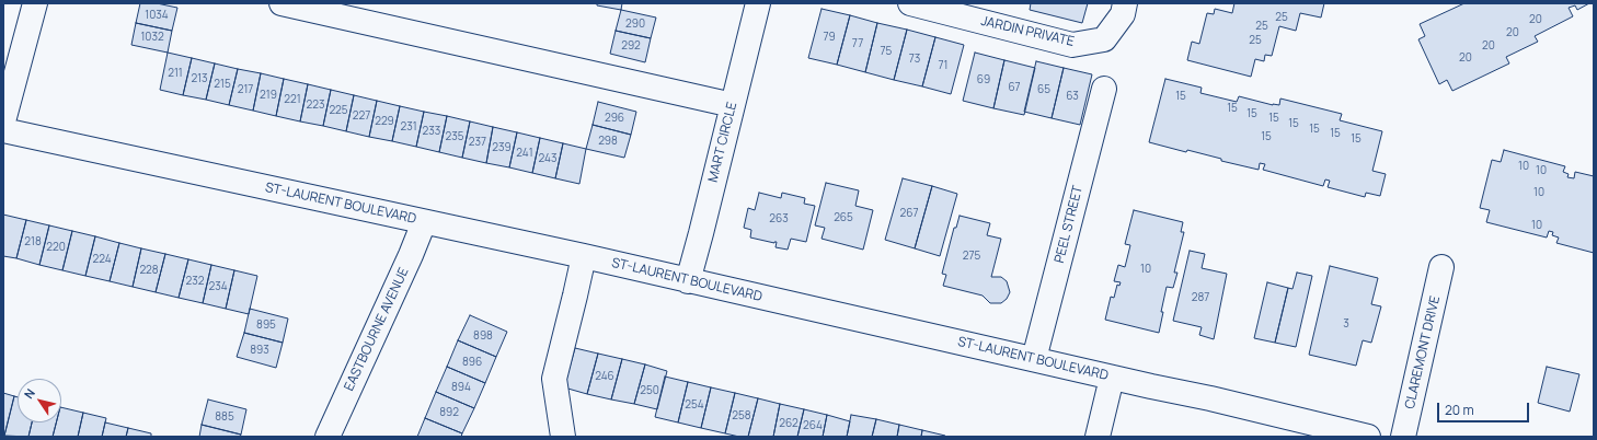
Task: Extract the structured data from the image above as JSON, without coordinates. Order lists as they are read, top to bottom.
{
  "streets": {
    "street": [
      "JARDIN PRIVATE",
      "MART CIRCLE",
      "ST-LAURENT BOULEVARD",
      "PEEL STREET",
      "EASTBOURNE AVENUE",
      "CLAREMONT DRIVE"
    ]
  },
  "crossings": [
    ["MART CIRCLE", "ST-LAURENT BOULEVARD"],
    ["ST-LAURENT BOULEVARD", "PEEL STREET"],
    ["ST-LAURENT BOULEVARD", "EASTBOURNE AVENUE"]
  ],
  "house_numbers": [
    "1034",
    "25",
    "20",
    "290",
    "25",
    "20",
    "1032",
    "79",
    "25",
    "77",
    "292",
    "20",
    "75",
    "20",
    "73",
    "71",
    "211",
    "213",
    "69",
    "215",
    "67",
    "217",
    "65",
    "219",
    "63",
    "15",
    "221",
    "223",
    "15",
    "225",
    "15",
    "227",
    "296",
    "15",
    "229",
    "15",
    "231",
    "15",
    "233",
    "15",
    "235",
    "15",
    "15",
    "298",
    "237",
    "239",
    "241",
    "243",
    "10",
    "10",
    "10",
    "267",
    "265",
    "263",
    "10",
    "218",
    "220",
    "275",
    "224",
    "10",
    "228",
    "232",
    "234",
    "287",
    "3",
    "895",
    "898",
    "893",
    "896",
    "246",
    "894",
    "250",
    "254",
    "892",
    "258",
    "885",
    "262",
    "264"
  ],
  "scale_bar": "20 m",
  "north": "top left"
}
